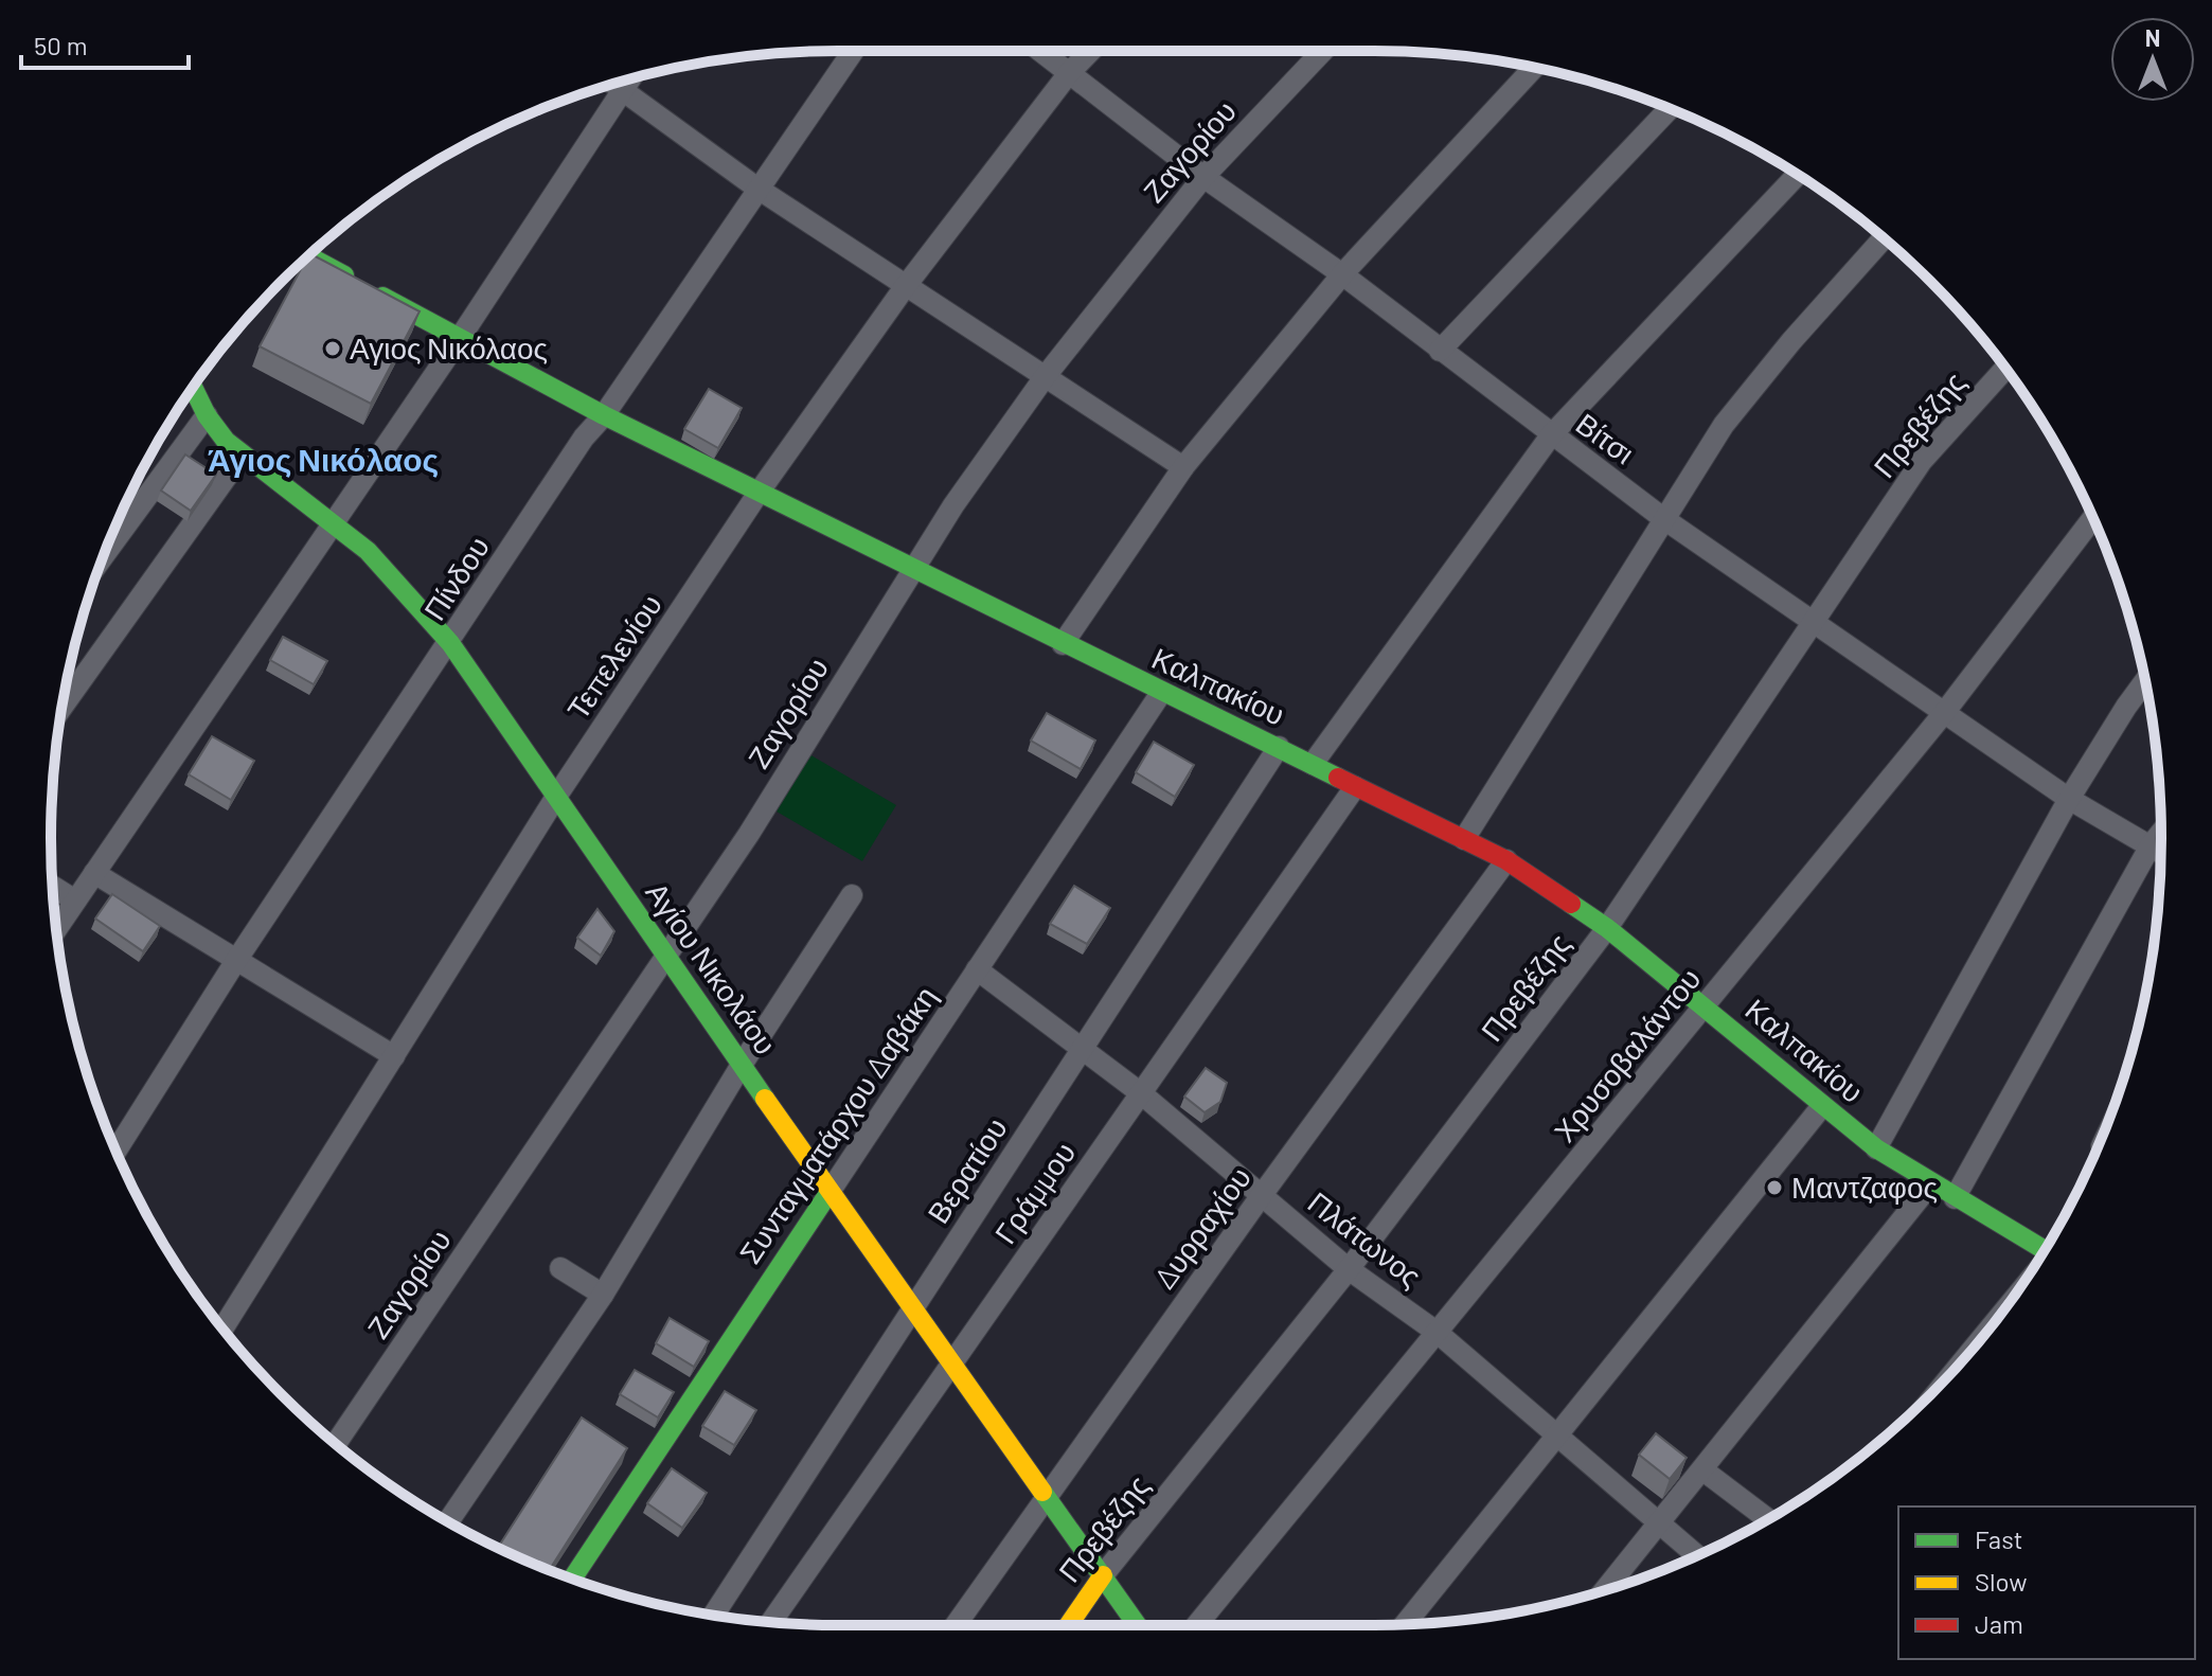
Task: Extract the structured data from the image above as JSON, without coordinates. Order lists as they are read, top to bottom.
{
  "streets": {
    "street": [
      "Ζαγορίου",
      "Πρεβέζης",
      "Βίτσι",
      "Πίνδου",
      "Τεπελενίου",
      "Καλπακίου",
      "Αγίου Νικολάου",
      "Χρυσοβαλάντου",
      "Συνταγματάρχου Δαβάκη",
      "Βερατίου",
      "Γράμμου",
      "Δυρραχίου",
      "Πλάτωνος"
    ]
  },
  "crossings": [
    ["Ζαγορίου", "Βίτσι"],
    ["Ζαγορίου", "Καλπακίου"],
    ["Ζαγορίου", "Αγίου Νικολάου"],
    ["Πρεβέζης", "Βίτσι"],
    ["Πρεβέζης", "Καλπακίου"],
    ["Πρεβέζης", "Αγίου Νικολάου"],
    ["Πρεβέζης", "Πλάτωνος"],
    ["Βίτσι", "Τεπελενίου"],
    ["Βίτσι", "Χρυσοβαλάντου"],
    ["Πίνδου", "Καλπακίου"],
    ["Πίνδου", "Αγίου Νικολάου"],
    ["Τεπελενίου", "Καλπακίου"],
    ["Τεπελενίου", "Αγίου Νικολάου"],
    ["Καλπακίου", "Χρυσοβαλάντου"],
    ["Καλπακίου", "Συνταγματάρχου Δαβάκη"],
    ["Καλπακίου", "Βερατίου"],
    ["Καλπακίου", "Γράμμου"],
    ["Καλπακίου", "Δυρραχίου"],
    ["Αγίου Νικολάου", "Συνταγματάρχου Δαβάκη"],
    ["Αγίου Νικολάου", "Βερατίου"],
    ["Αγίου Νικολάου", "Γράμμου"],
    ["Αγίου Νικολάου", "Δυρραχίου"],
    ["Χρυσοβαλάντου", "Πλάτωνος"],
    ["Συνταγματάρχου Δαβάκη", "Πλάτωνος"],
    ["Βερατίου", "Πλάτωνος"],
    ["Γράμμου", "Πλάτωνος"],
    ["Δυρραχίου", "Πλάτωνος"]
  ],
  "districts": ["Άγιος Νικόλαος"],
  "places": ["Αγιος Νικόλαος", "Μαντζαφος"],
  "legend": ["Fast", "Slow", "Jam"],
  "scale_bar": "50 m",
  "north": "top"
}
